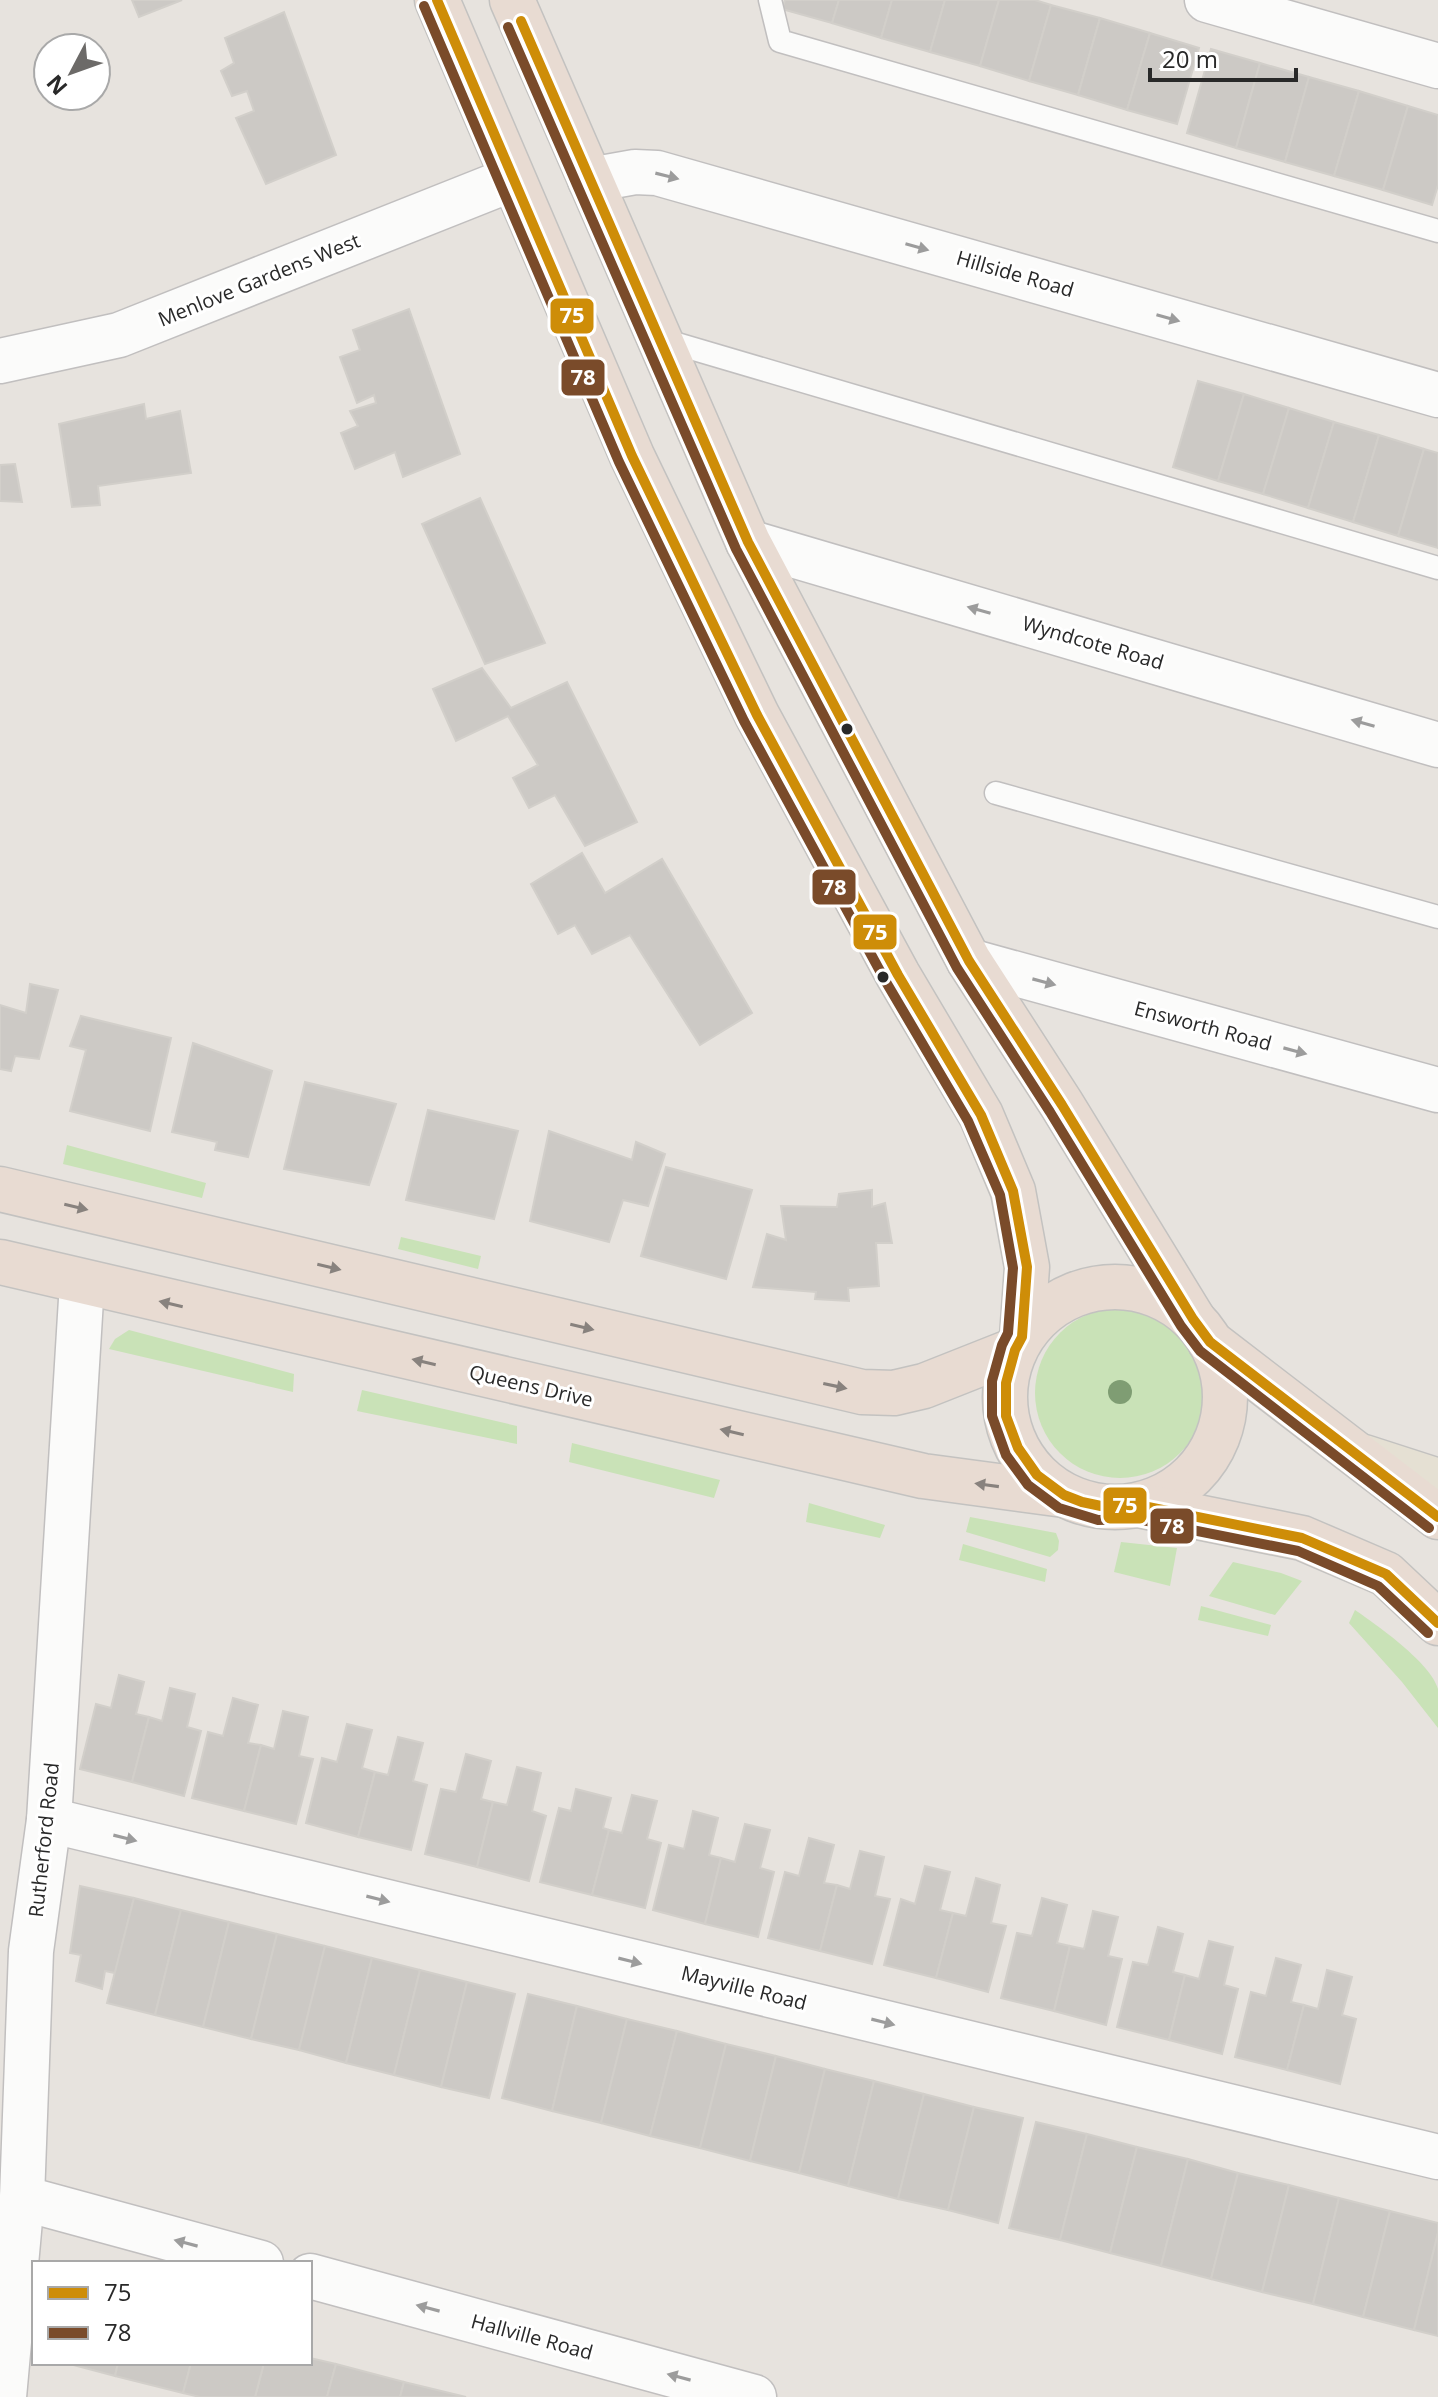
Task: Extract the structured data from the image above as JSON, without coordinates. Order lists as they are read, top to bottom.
{
  "streets": {
    "highway": ["Queens Drive"],
    "street": [
      "Hillside Road",
      "Menlove Gardens West",
      "Wyndcote Road",
      "Ensworth Road",
      "Rutherford Road",
      "Mayville Road",
      "Hallville Road"
    ]
  },
  "crossings": [
    ["Queens Drive", "Rutherford Road"],
    ["Rutherford Road", "Mayville Road"]
  ],
  "one_way": [
    "Hillside Road",
    "Wyndcote Road",
    "Ensworth Road",
    "Mayville Road",
    "Hallville Road"
  ],
  "lines": ["transit line 75", "transit line 78"],
  "legend": ["75", "78"],
  "scale_bar": "20 m",
  "north": "bottom left"
}
